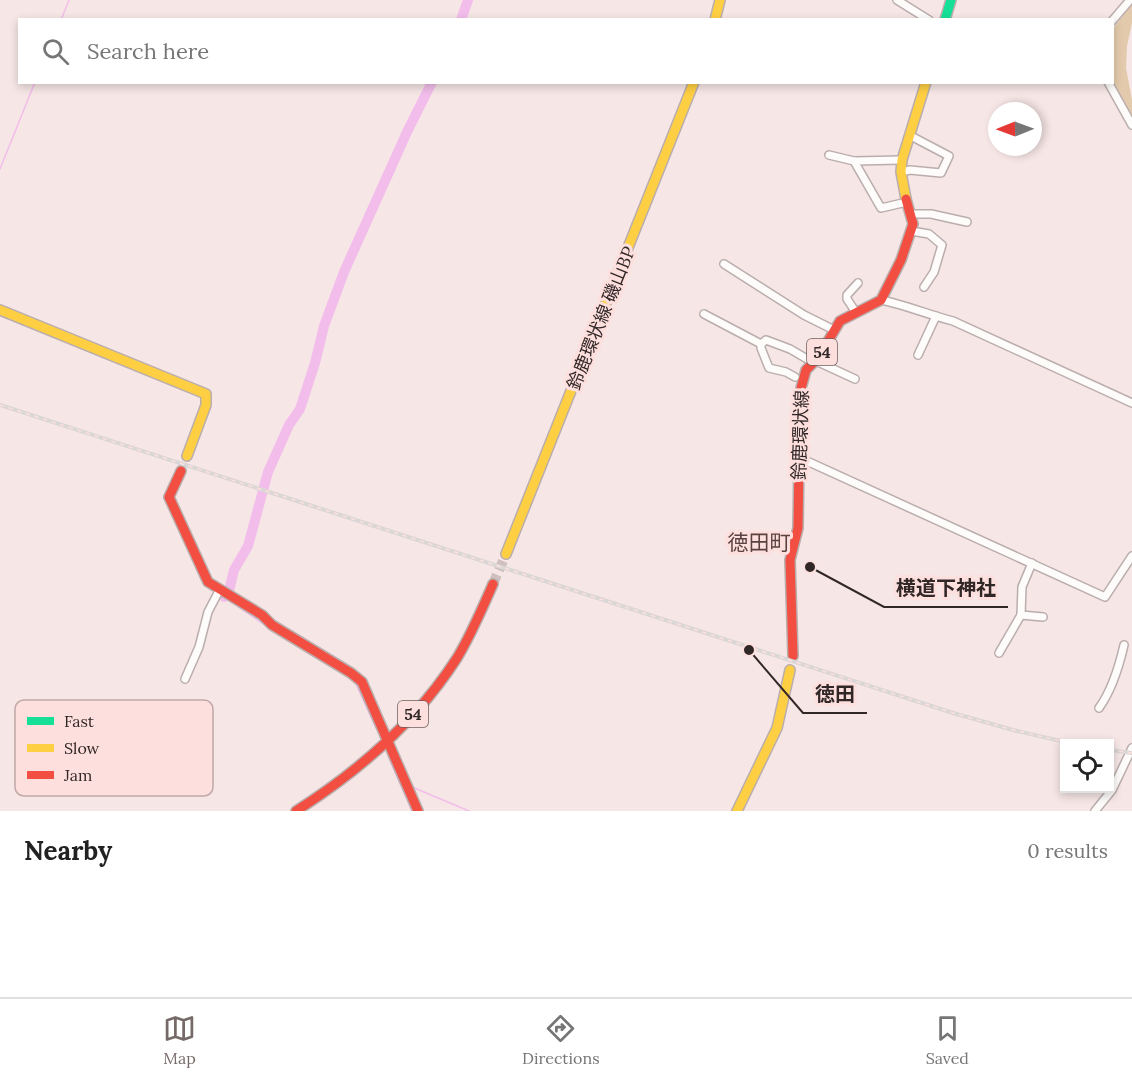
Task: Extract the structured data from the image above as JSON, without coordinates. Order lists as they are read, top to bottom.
{
  "streets": {
    "main road": ["鈴鹿環状線 磯山BP", "54", "鈴鹿環状線"]
  },
  "districts": ["徳田町"],
  "places": ["横道下神社", "徳田"],
  "legend": ["Fast", "Slow", "Jam"],
  "north": "left",
  "page": {
    "search": "Search here",
    "heading": ["Nearby", "0 results"],
    "nav": ["Map", "Directions", "Saved"]
  }
}
